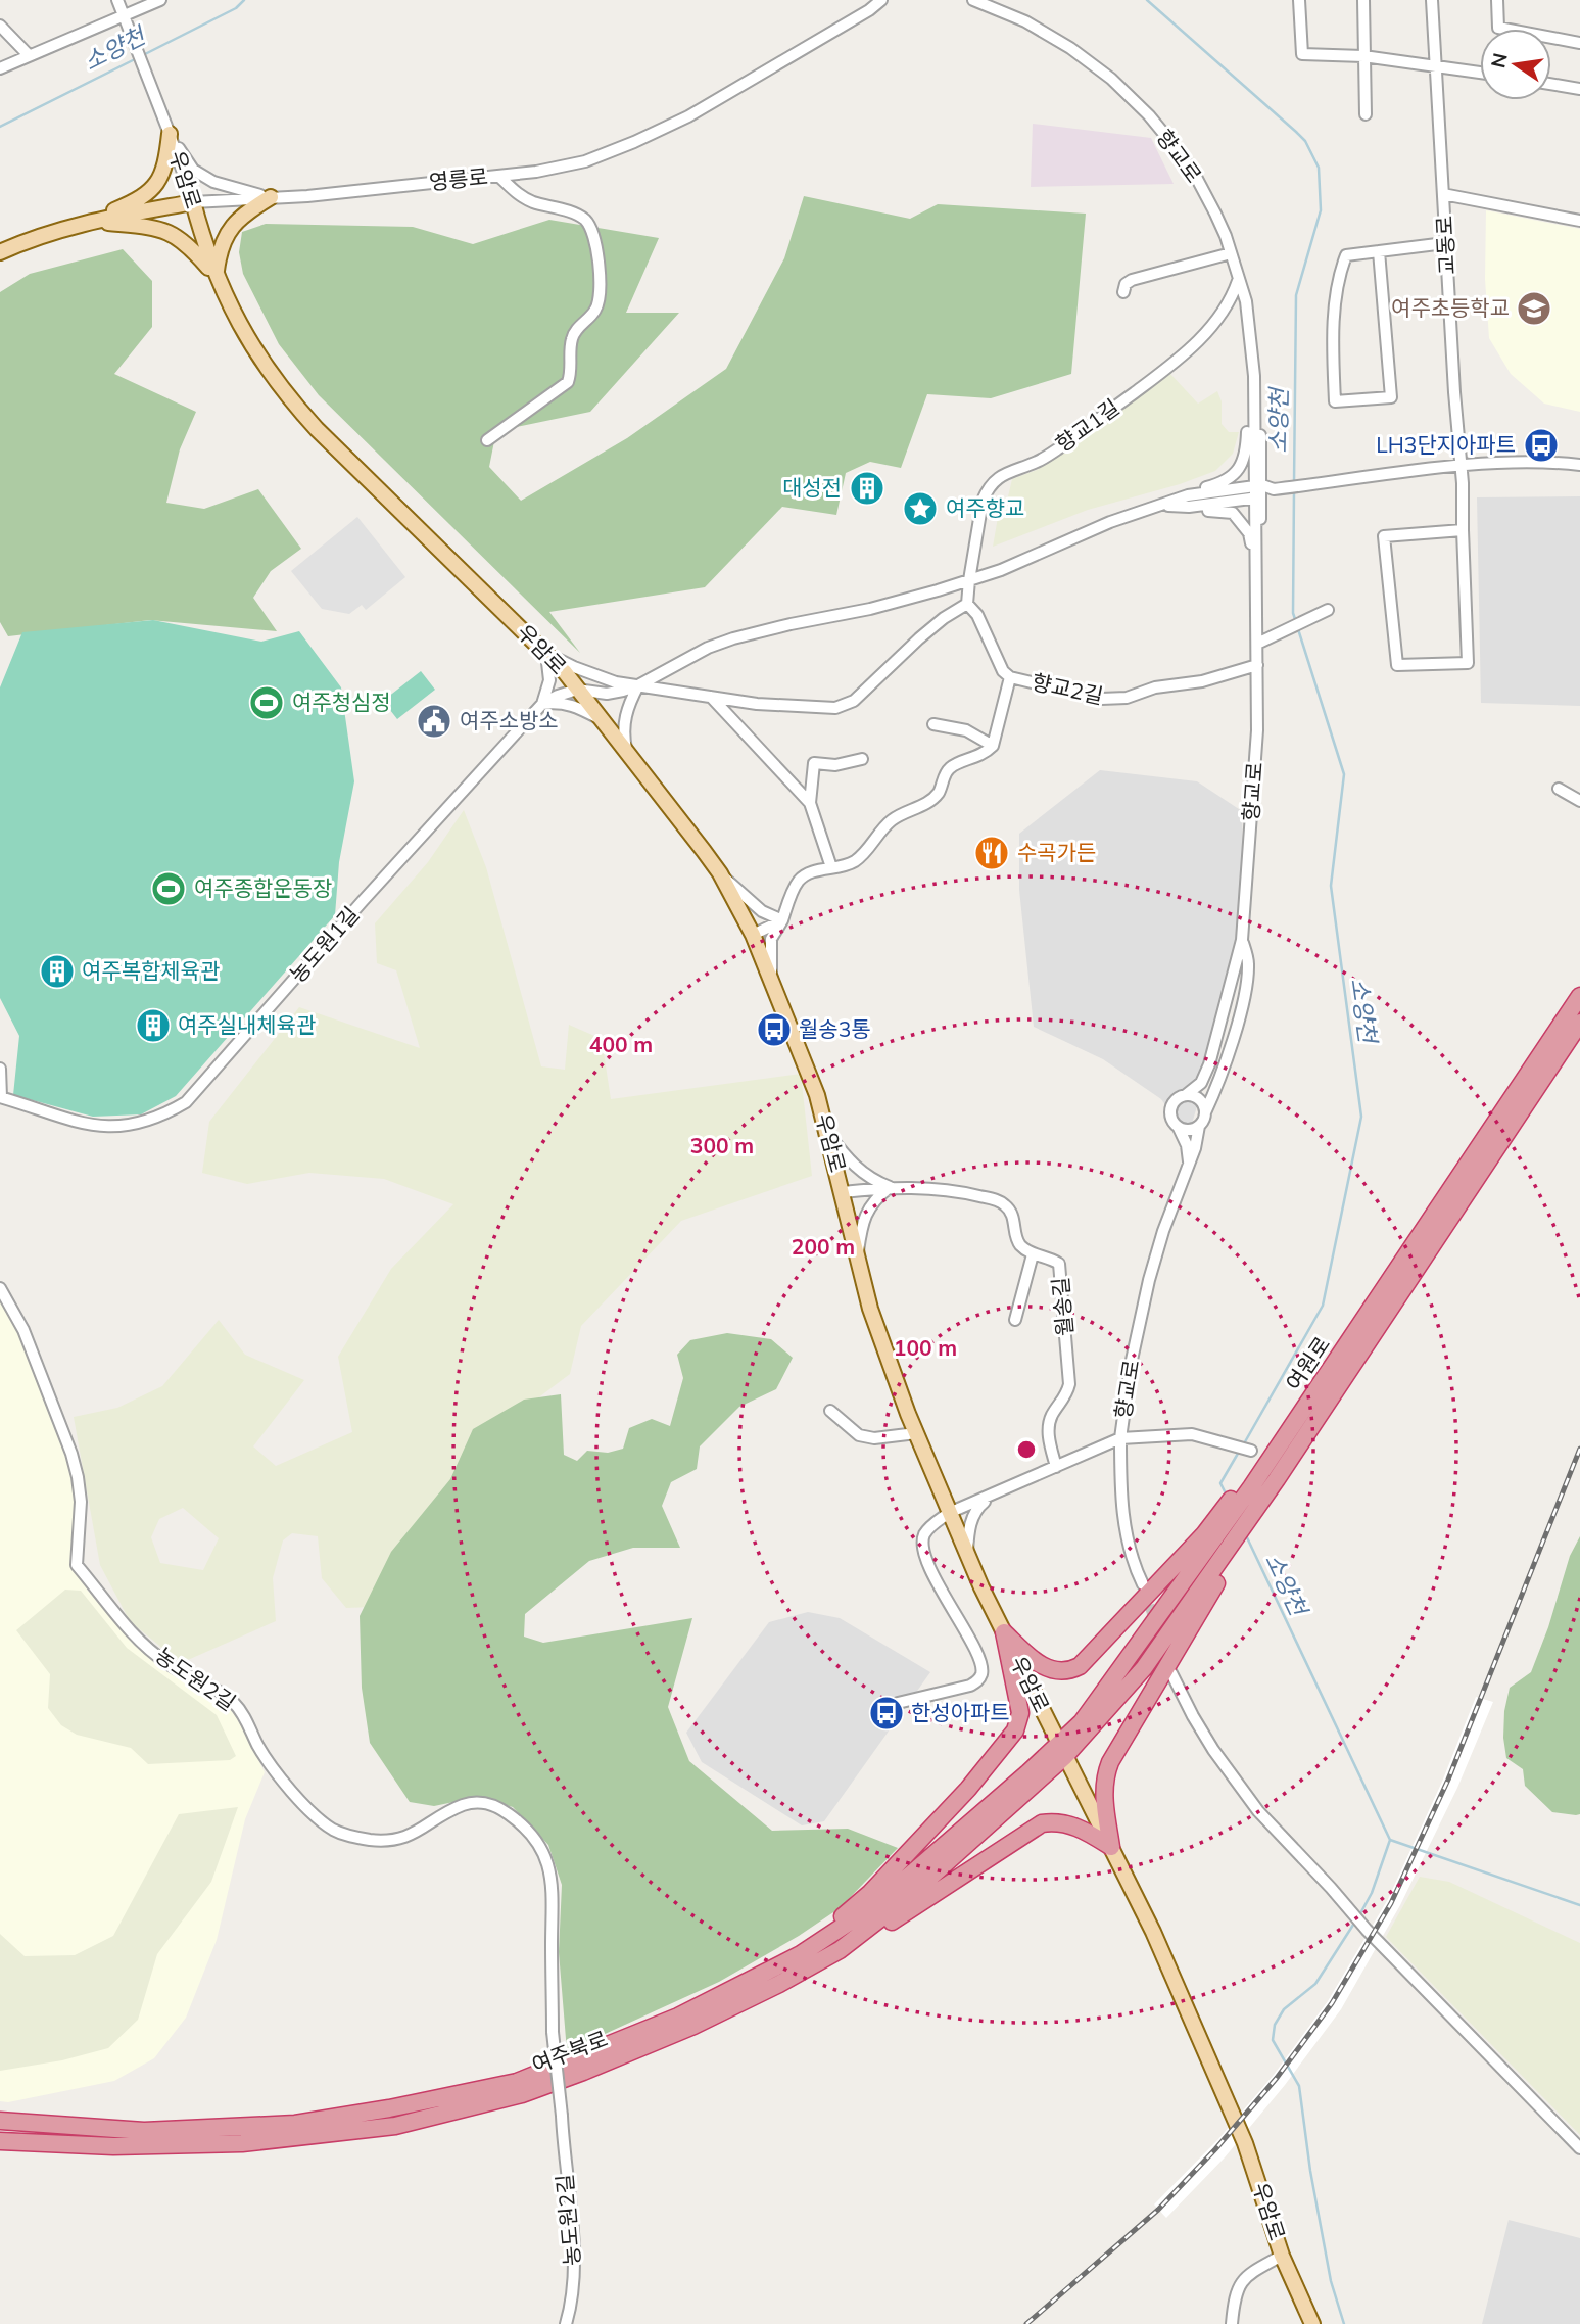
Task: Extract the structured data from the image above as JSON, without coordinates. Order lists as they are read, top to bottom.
{
  "streets": {
    "highway": ["여원로", "여주북로"],
    "main road": ["우암로", "영릉로"],
    "street": [
      "향교로",
      "교동로",
      "향교1길",
      "향교2길",
      "농도원1길",
      "월송길",
      "농도원2길"
    ]
  },
  "crossings": [
    ["향교로", "우암로"],
    ["향교로", "향교1길"],
    ["향교로", "향교2길"],
    ["향교로", "월송길"],
    ["우암로", "영릉로"],
    ["우암로", "농도원1길"],
    ["우암로", "월송길"],
    ["우암로", "여원로"],
    ["우암로", "여주북로"],
    ["여원로", "여주북로"]
  ],
  "water": ["소양천"],
  "places": {
    "school or university": ["여주초등학교"],
    "bus stop": ["LH3단지아파트", "월송3통", "한성아파트"],
    "building": ["대성전", "여주복합체육관", "여주실내체육관"],
    "place": ["여주향교"],
    "sports": ["여주청심정", "여주종합운동장"],
    "public building": ["여주소방소"],
    "restaurant": ["수곡가든"]
  },
  "north": "left",
  "rings": [
    "400 m",
    "300 m",
    "200 m",
    "100 m"
  ]
}
